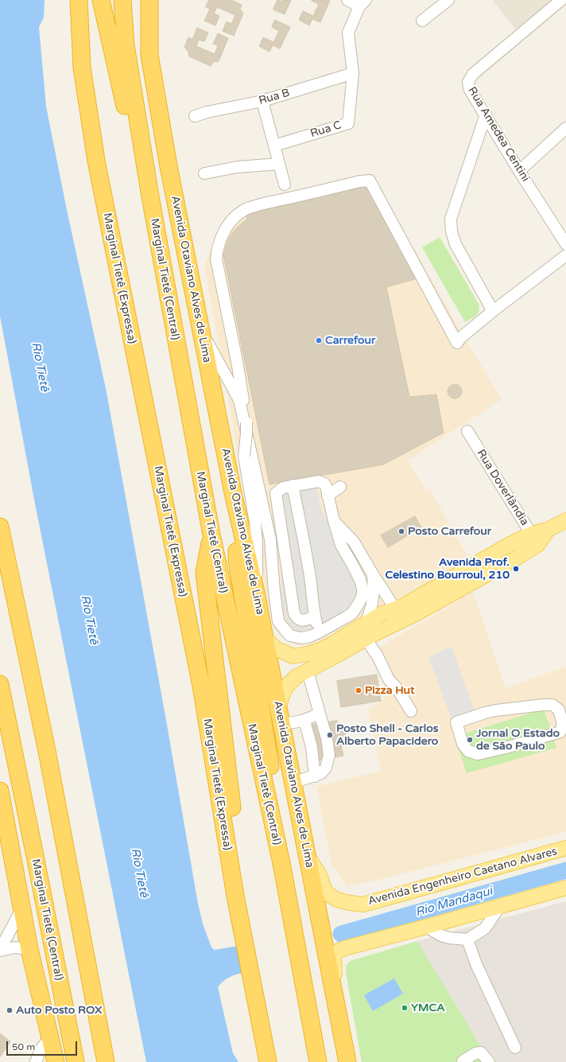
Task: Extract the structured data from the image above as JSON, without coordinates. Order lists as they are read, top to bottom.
{
  "streets": {
    "highway": ["Marginal Tietê (Expressa)", "Marginal Tietê (Central)", "Avenida Otaviano Alves de Lima"],
    "main road": ["Avenida Engenheiro Caetano Alvares"],
    "street": [
      "Rua B",
      "Rua C",
      "Rua Amedea Centini",
      "Rua Doverlândia"
    ]
  },
  "crossings": [
    ["Rua B", "Rua C"],
    ["Avenida Otaviano Alves de Lima", "Avenida Engenheiro Caetano Alvares"]
  ],
  "water": ["Rio Tietê", "Rio Mandaqui"],
  "places": [
    "Carrefour",
    "Posto Carrefour",
    "Avenida Prof. Celestino Bourroul, 210",
    "Pizza Hut",
    "Posto Shell - Carlos Alberto Papacidero",
    "Jornal O Estado de São Paulo",
    "YMCA",
    "Auto Posto ROX"
  ],
  "scale_bar": "50 m"
}
